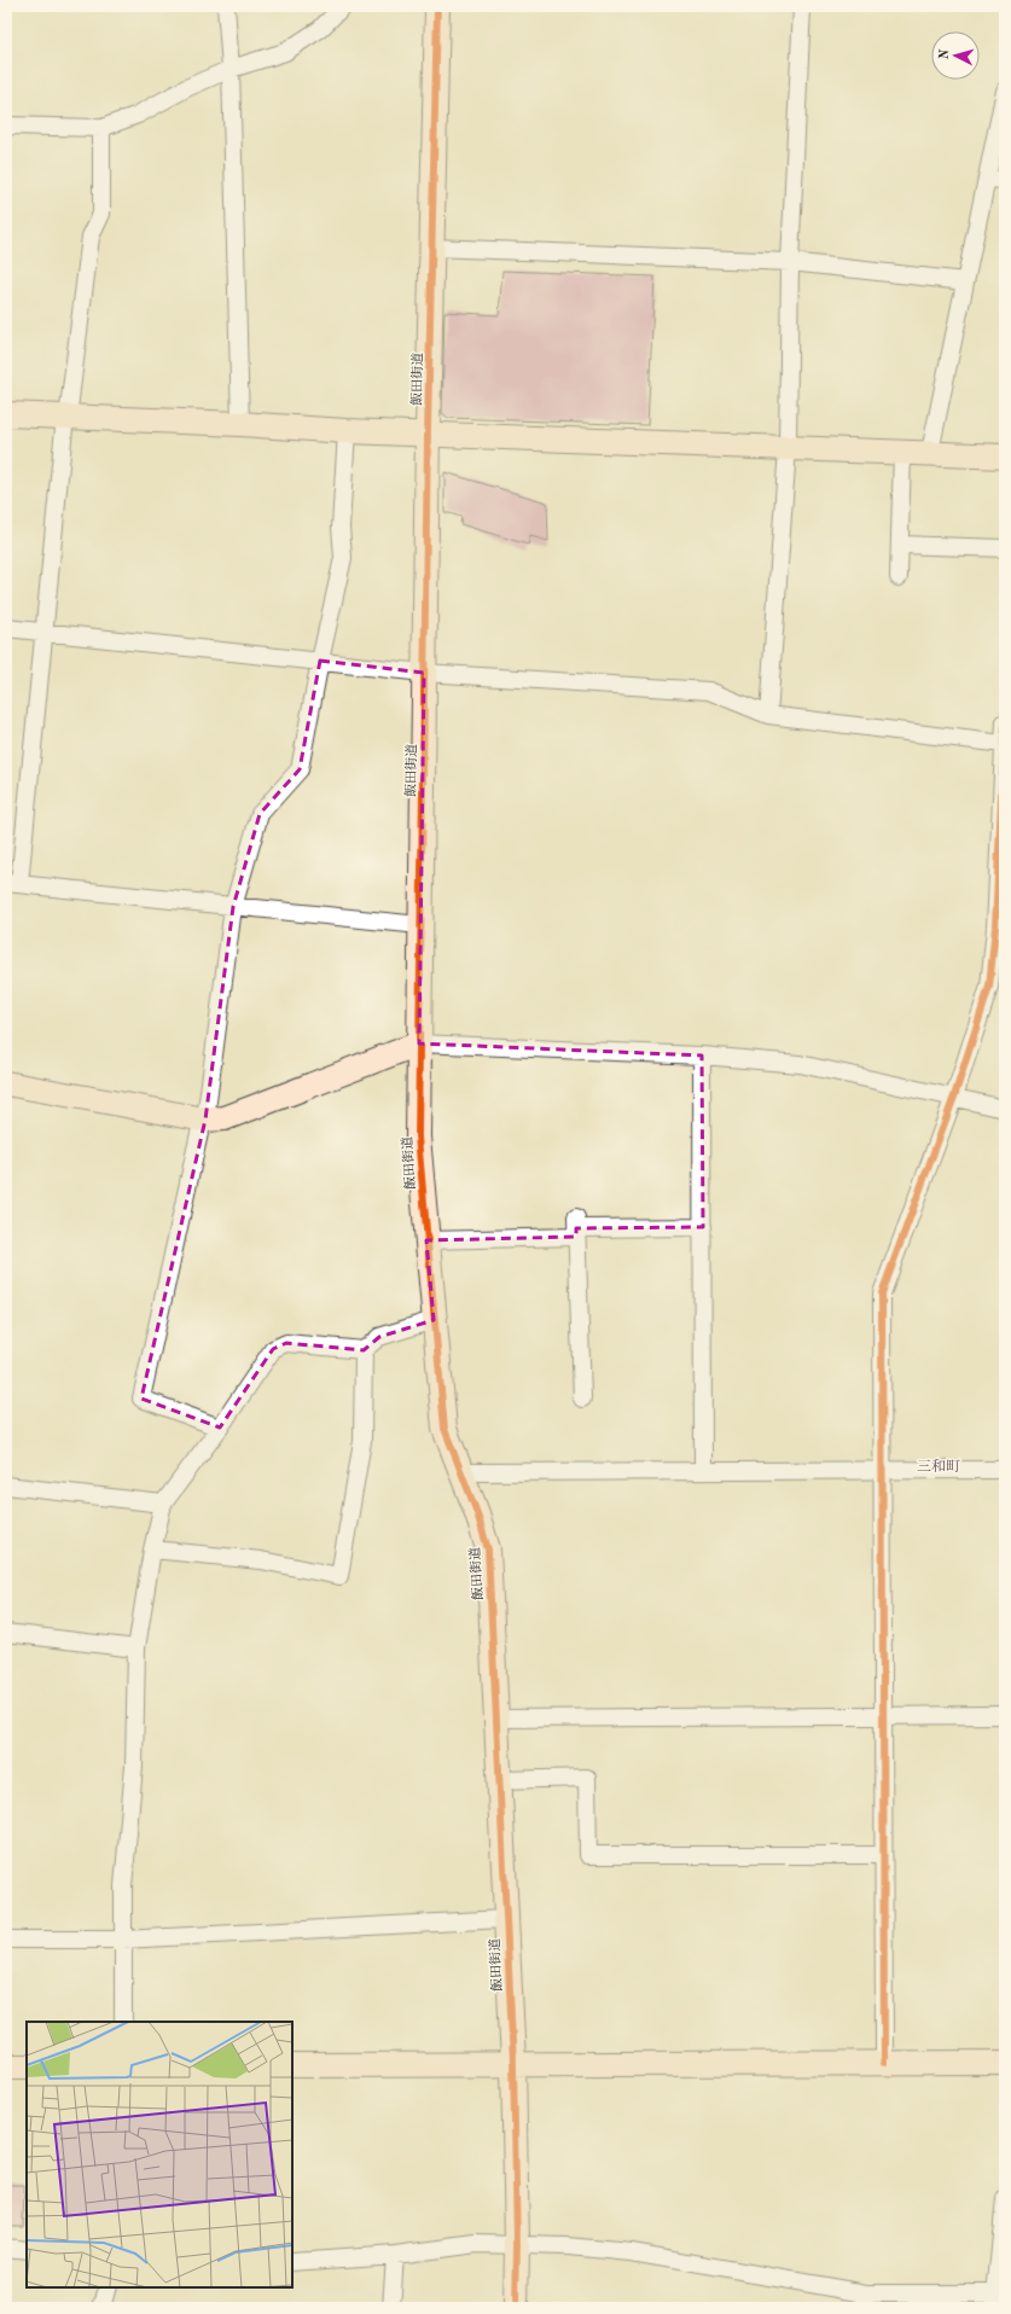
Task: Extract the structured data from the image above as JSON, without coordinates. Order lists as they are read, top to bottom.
{
  "streets": {
    "street": ["飯田街道"]
  },
  "districts": ["三和町"],
  "north": "left"
}
